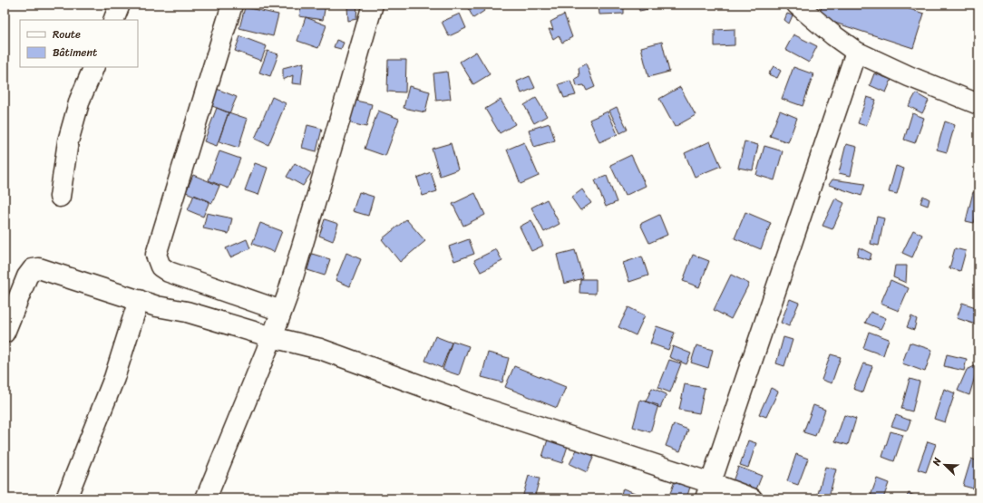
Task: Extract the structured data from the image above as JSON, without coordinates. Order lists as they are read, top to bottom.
{
  "legend": ["Route", "Bâtiment"],
  "north": "top left"
}
